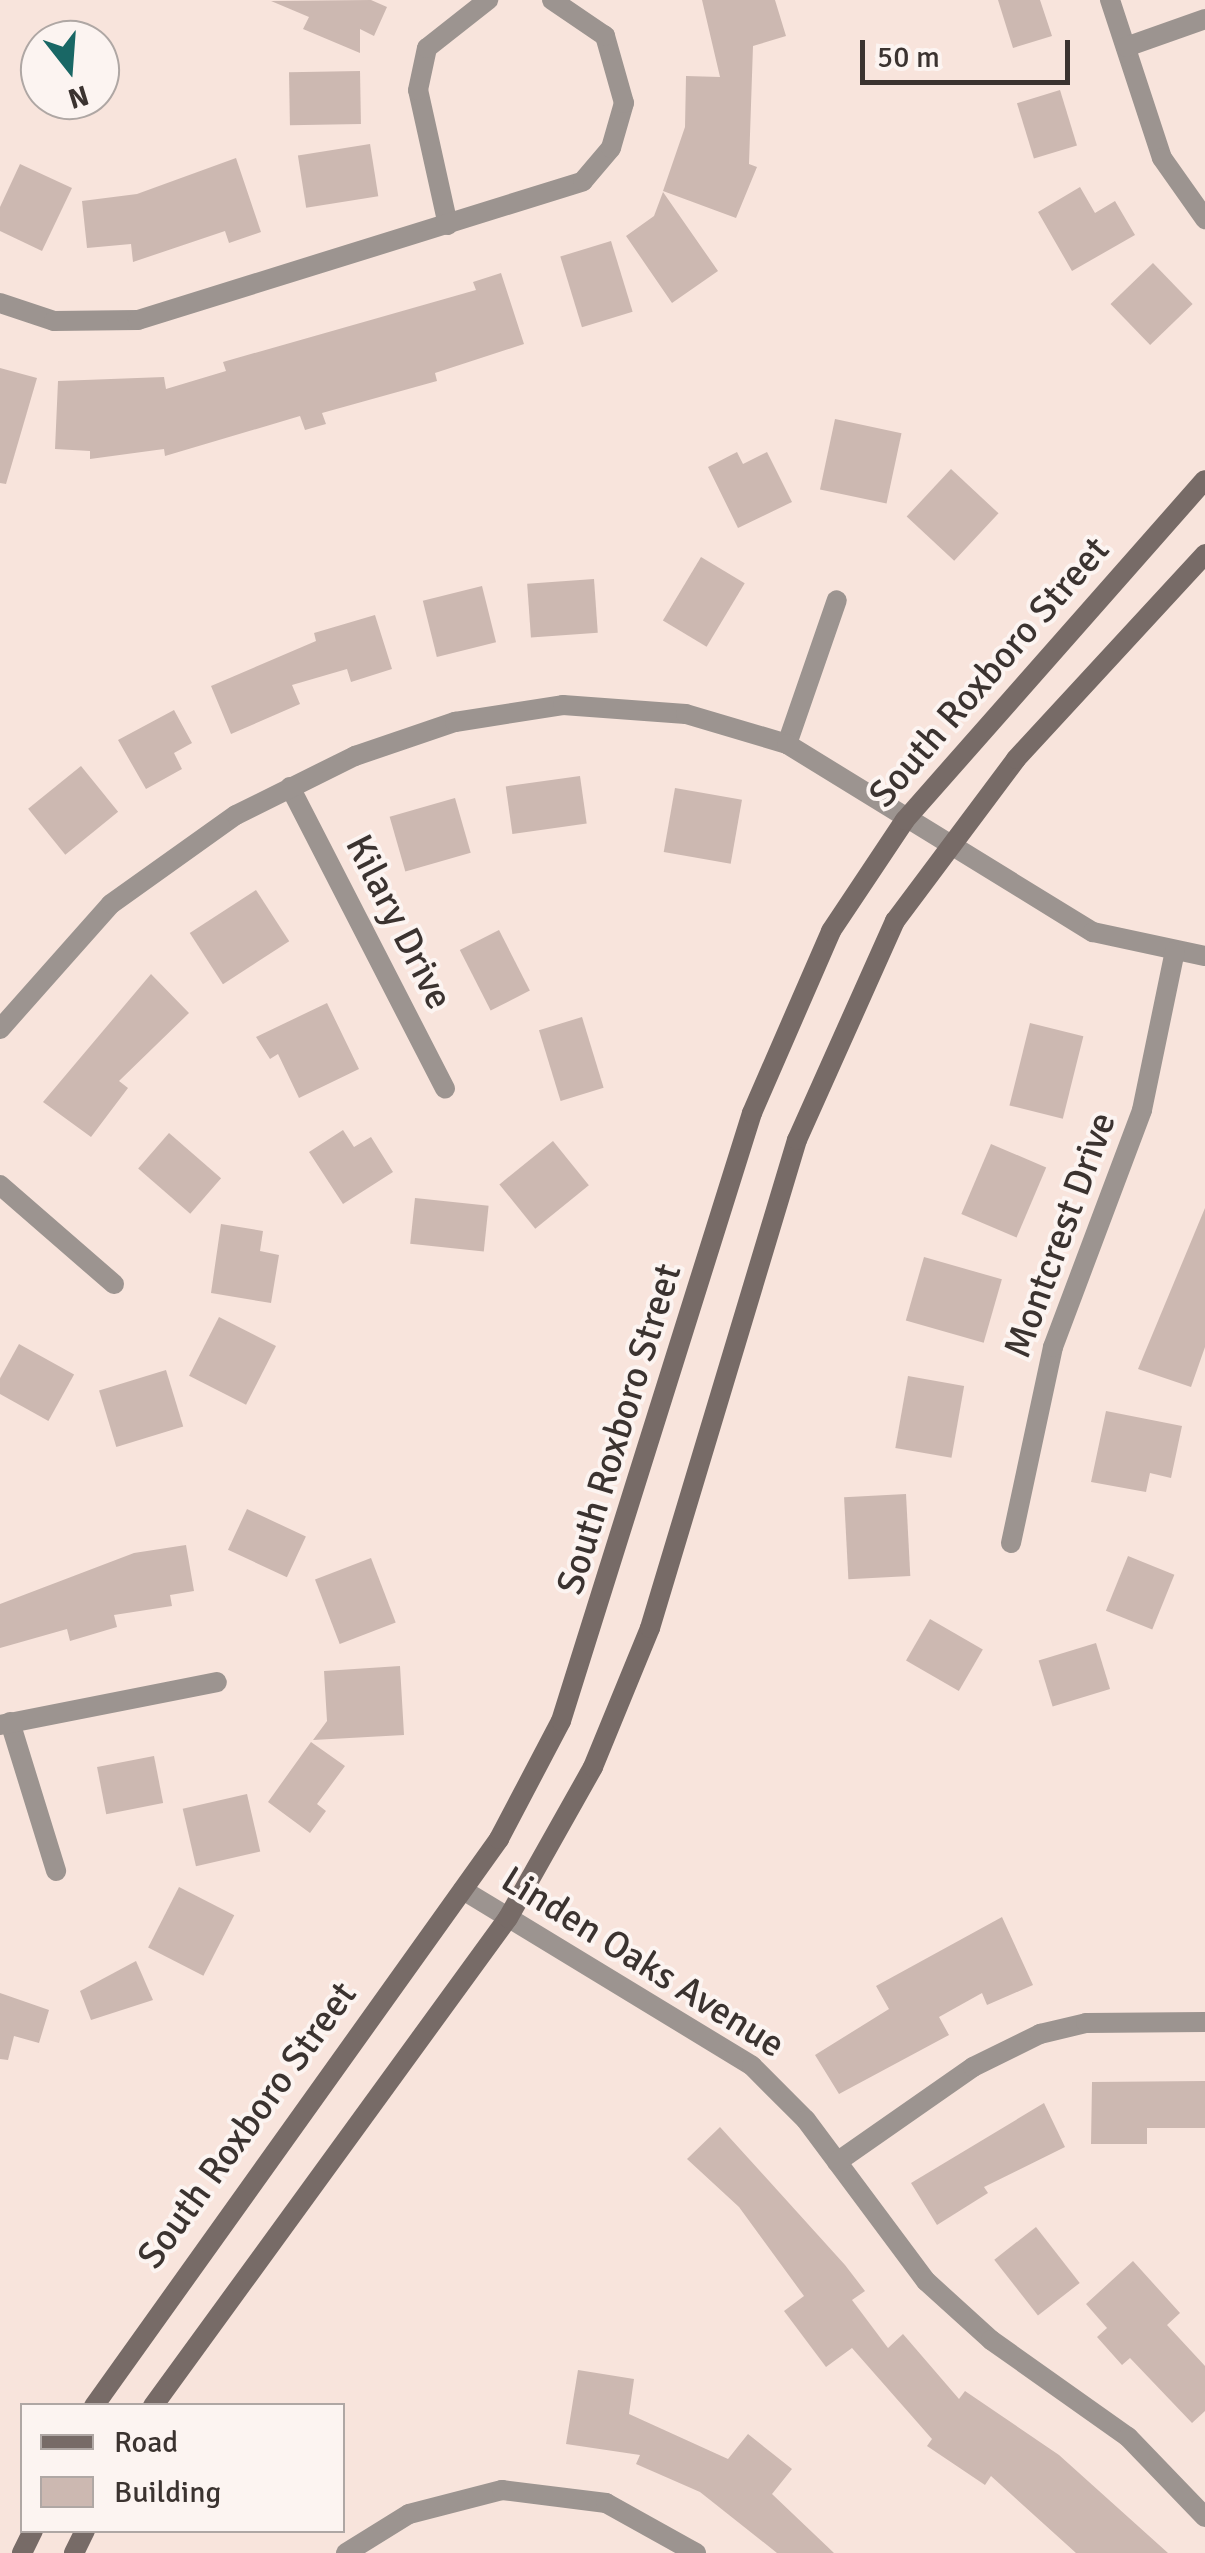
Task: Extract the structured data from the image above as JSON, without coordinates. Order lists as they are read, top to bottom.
{
  "streets": {
    "street": [
      "South Roxboro Street",
      "Kilary Drive",
      "Montcrest Drive",
      "Linden Oaks Avenue"
    ]
  },
  "crossings": [
    ["South Roxboro Street", "Linden Oaks Avenue"]
  ],
  "legend": ["Road", "Building"],
  "scale_bar": "50 m",
  "north": "bottom"
}
